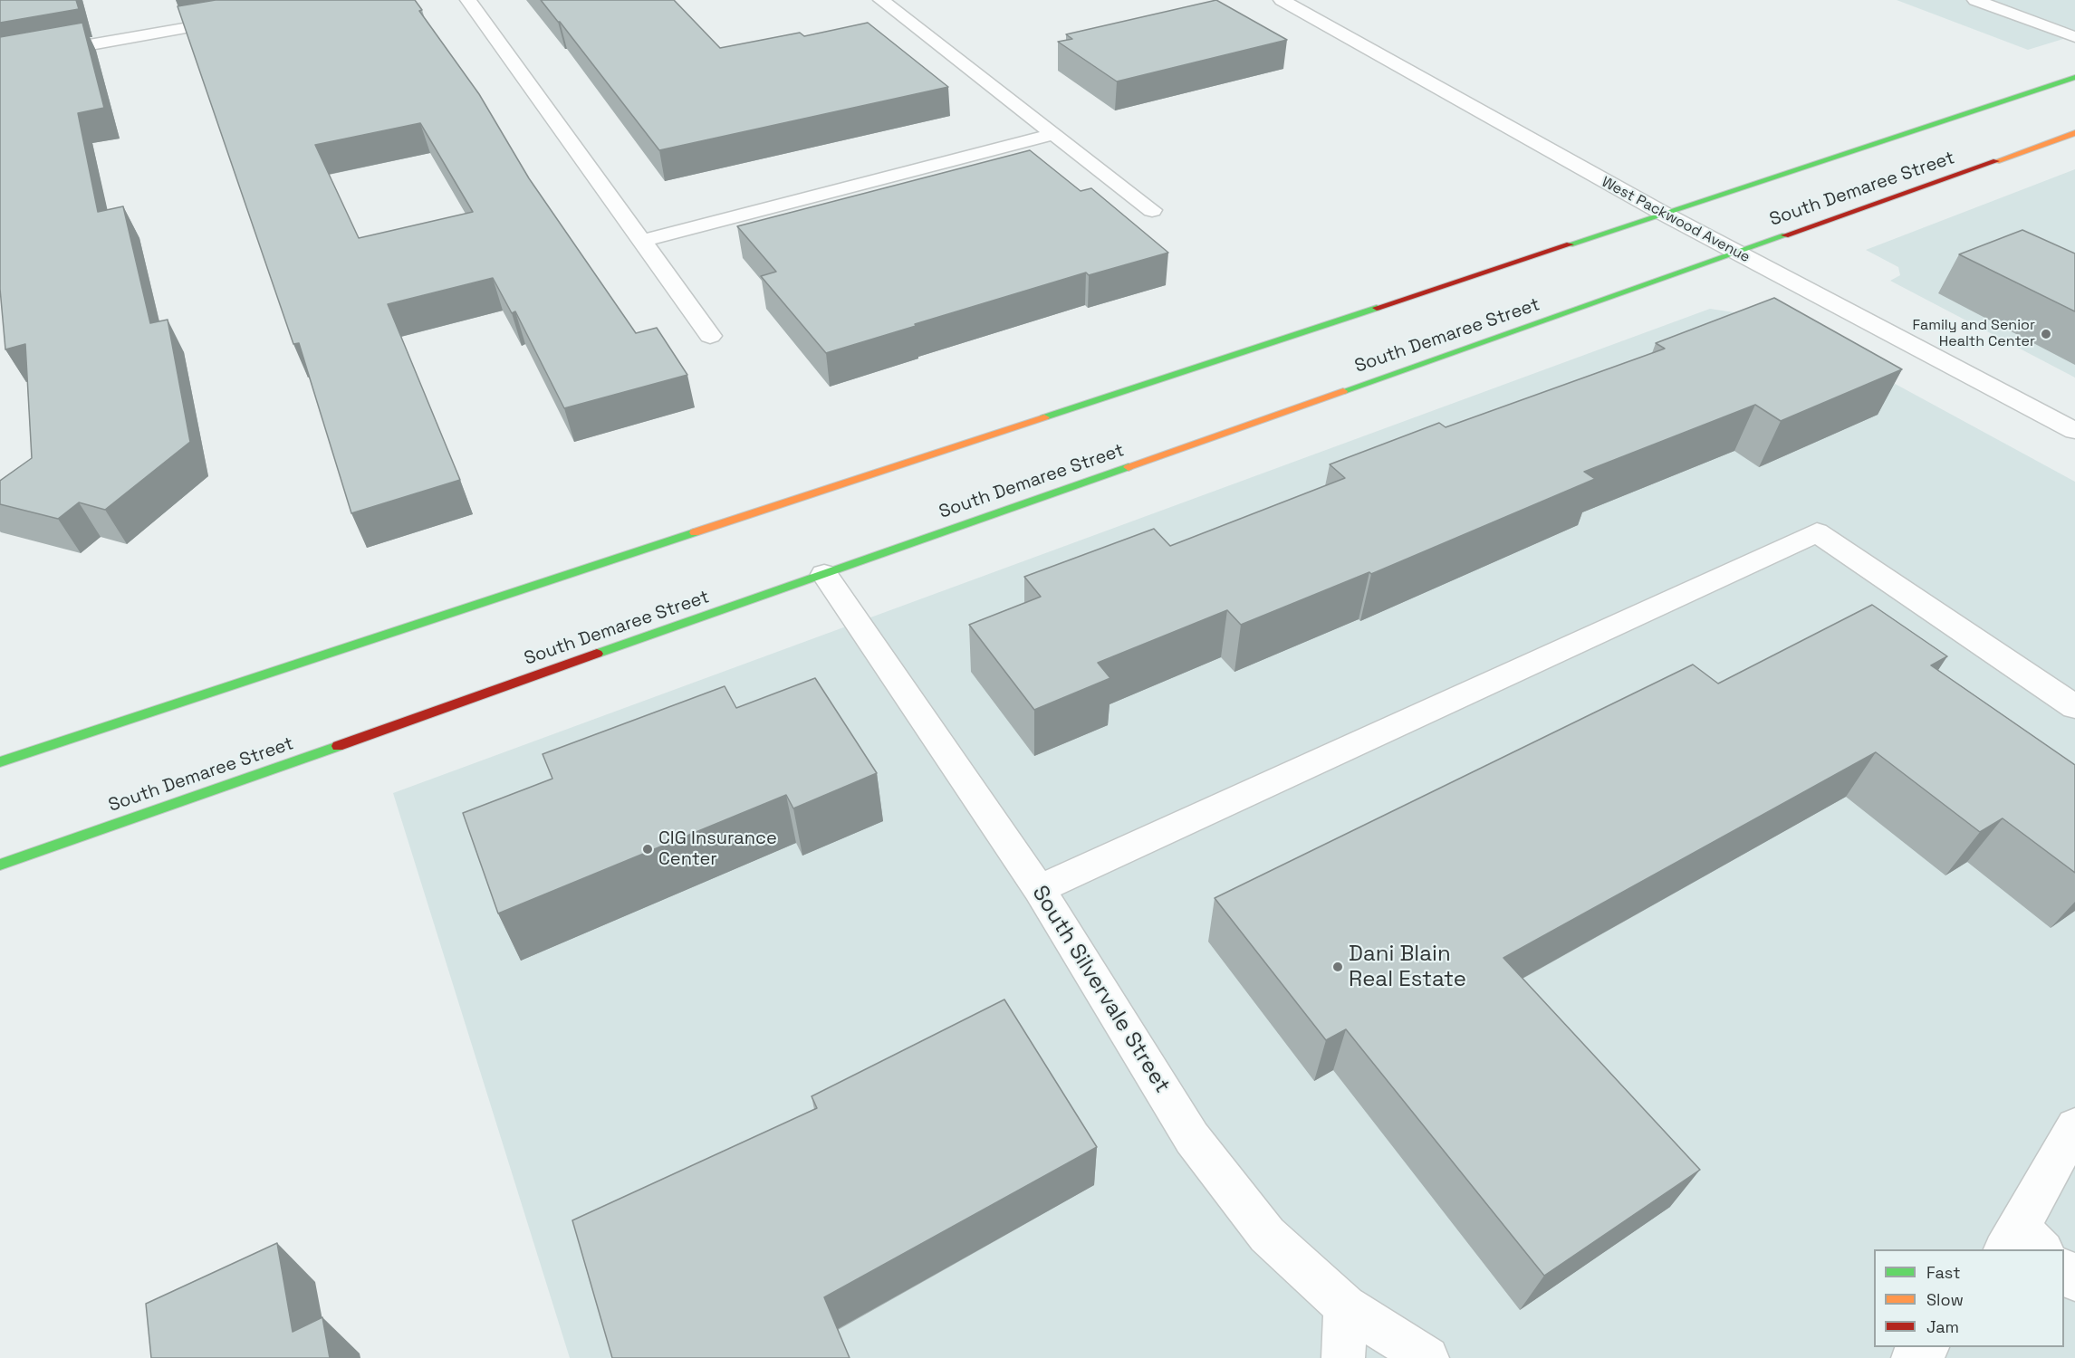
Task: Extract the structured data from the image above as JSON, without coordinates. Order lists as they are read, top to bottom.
{
  "streets": {
    "main road": ["South Demaree Street"],
    "street": ["West Packwood Avenue", "South Silvervale Street"]
  },
  "crossings": [
    ["South Demaree Street", "West Packwood Avenue"],
    ["South Demaree Street", "South Silvervale Street"]
  ],
  "places": ["Family and Senior Health Center", "CIG Insurance Center", "Dani Blain Real Estate"],
  "legend": ["Fast", "Slow", "Jam"]
}
